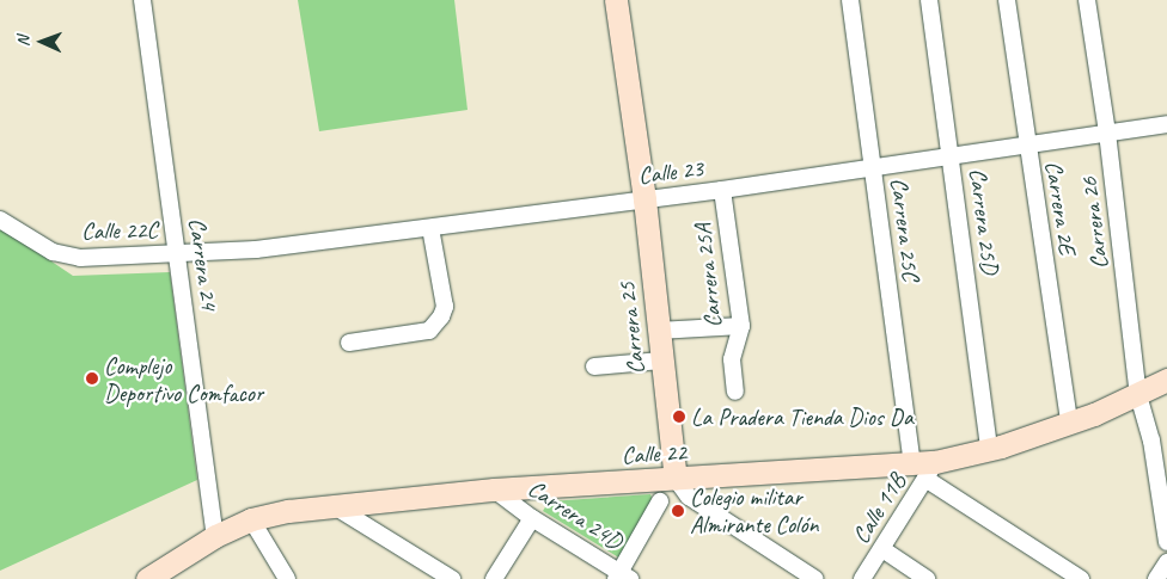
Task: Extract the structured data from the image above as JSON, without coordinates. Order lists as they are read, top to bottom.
{
  "streets": {
    "street": [
      "Calle 23",
      "Carrera 2E",
      "Carrera 25D",
      "Carrera 26",
      "Carrera 25C",
      "Calle 22C",
      "Carrera 24",
      "Carrera 25A",
      "Carrera 25",
      "Calle 22",
      "Calle 11B",
      "Carrera 24D"
    ]
  },
  "crossings": [
    ["Calle 23", "Carrera 2E"],
    ["Calle 23", "Carrera 25D"],
    ["Calle 23", "Carrera 26"],
    ["Calle 23", "Carrera 25C"],
    ["Calle 23", "Calle 22C"],
    ["Calle 23", "Carrera 24"],
    ["Calle 23", "Carrera 25A"],
    ["Calle 23", "Carrera 25"],
    ["Carrera 2E", "Calle 22"],
    ["Carrera 25D", "Calle 22"],
    ["Carrera 26", "Calle 22"],
    ["Carrera 25C", "Calle 22"],
    ["Carrera 25C", "Calle 11B"],
    ["Calle 22C", "Carrera 24"],
    ["Carrera 24", "Calle 22"],
    ["Carrera 25", "Calle 22"],
    ["Calle 22", "Calle 11B"],
    ["Calle 22", "Carrera 24D"]
  ],
  "places": ["Complejo Deportivo Comfacor", "La Pradera Tienda Dios Da", "Colegio militar Almirante Colón"],
  "north": "left"
}
